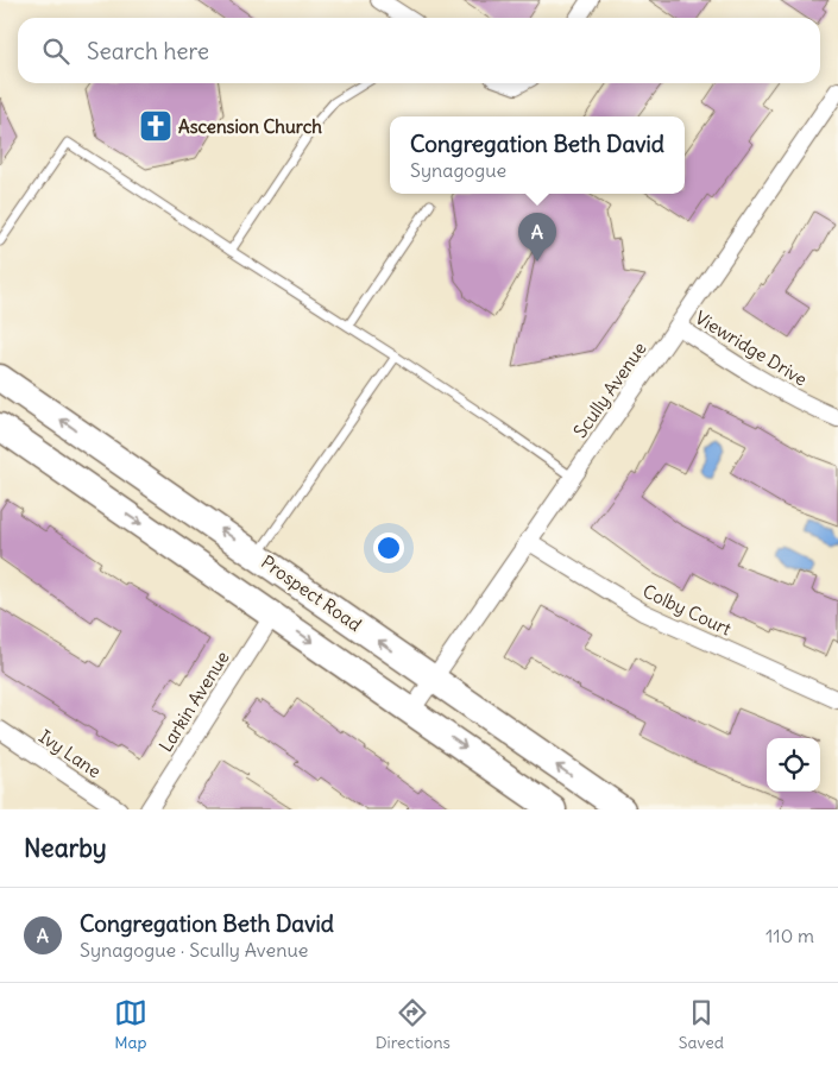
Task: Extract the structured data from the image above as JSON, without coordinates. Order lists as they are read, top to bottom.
{
  "streets": {
    "main road": ["Prospect Road"],
    "street": [
      "Viewridge Drive",
      "Scully Avenue",
      "Colby Court",
      "Larkin Avenue",
      "Ivy Lane"
    ]
  },
  "crossings": [
    ["Viewridge Drive", "Scully Avenue"],
    ["Scully Avenue", "Prospect Road"],
    ["Scully Avenue", "Colby Court"]
  ],
  "places": {
    "church": ["Ascension Church"]
  },
  "page": {
    "search": "Search here",
    "popup": ["Congregation Beth David", "Synagogue"],
    "pins": "A",
    "heading": "Nearby",
    "list": [
      {
        "mark": "A",
        "name": "Congregation Beth David",
        "note": "Synagogue · Scully Avenue",
        "value": "110 m"
      }
    ],
    "nav": ["Map", "Directions", "Saved"]
  }
}
